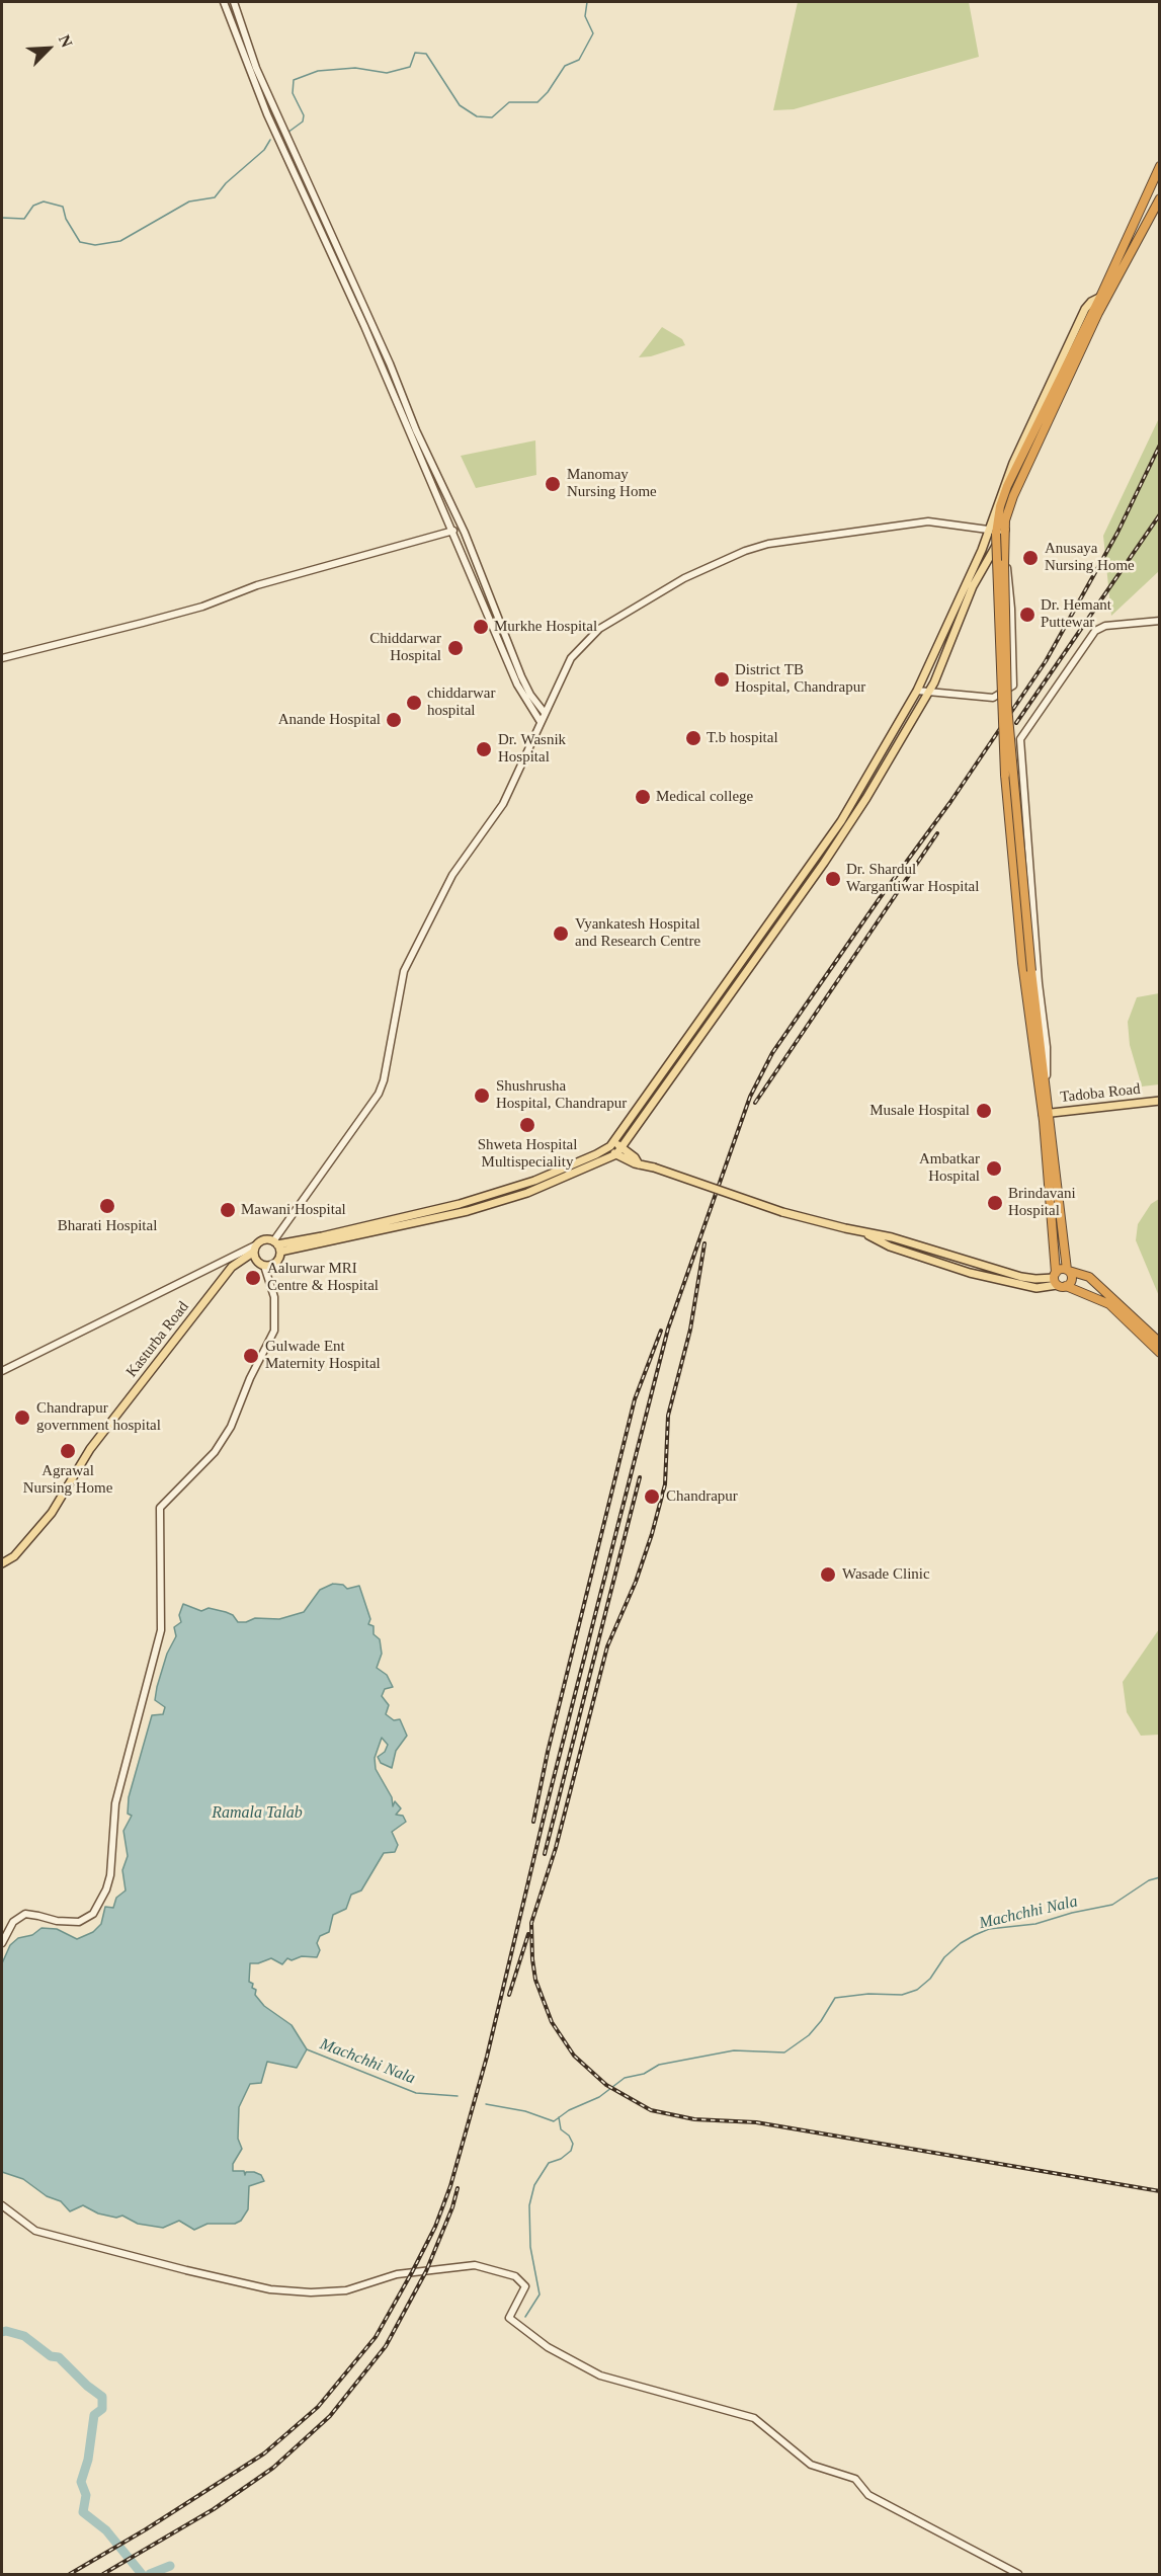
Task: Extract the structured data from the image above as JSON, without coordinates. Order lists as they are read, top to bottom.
{
  "streets": {
    "main road": ["Tadoba Road", "Kasturba Road"]
  },
  "water": ["Ramala Talab", "Machchhi Nala"],
  "places": [
    "Manomay Nursing Home",
    "Anusaya Nursing Home",
    "Dr. Hemant Puttewar",
    "Murkhe Hospital",
    "Chiddarwar Hospital",
    "District TB Hospital, Chandrapur",
    "chiddarwar hospital",
    "Anande Hospital",
    "T.b hospital",
    "Dr. Wasnik Hospital",
    "Medical college",
    "Dr. Shardul Wargantiwar Hospital",
    "Vyankatesh Hospital and Research Centre",
    "Shushrusha Hospital, Chandrapur",
    "Musale Hospital",
    "Shweta Hospital Multispeciality",
    "Ambatkar Hospital",
    "Brindavani Hospital",
    "Bharati Hospital",
    "Mawani Hospital",
    "Aalurwar MRI Centre & Hospital",
    "Gulwade Ent Maternity Hospital",
    "Chandrapur government hospital",
    "Agrawal Nursing Home",
    "Chandrapur",
    "Wasade Clinic"
  ],
  "north": "top right"
}
